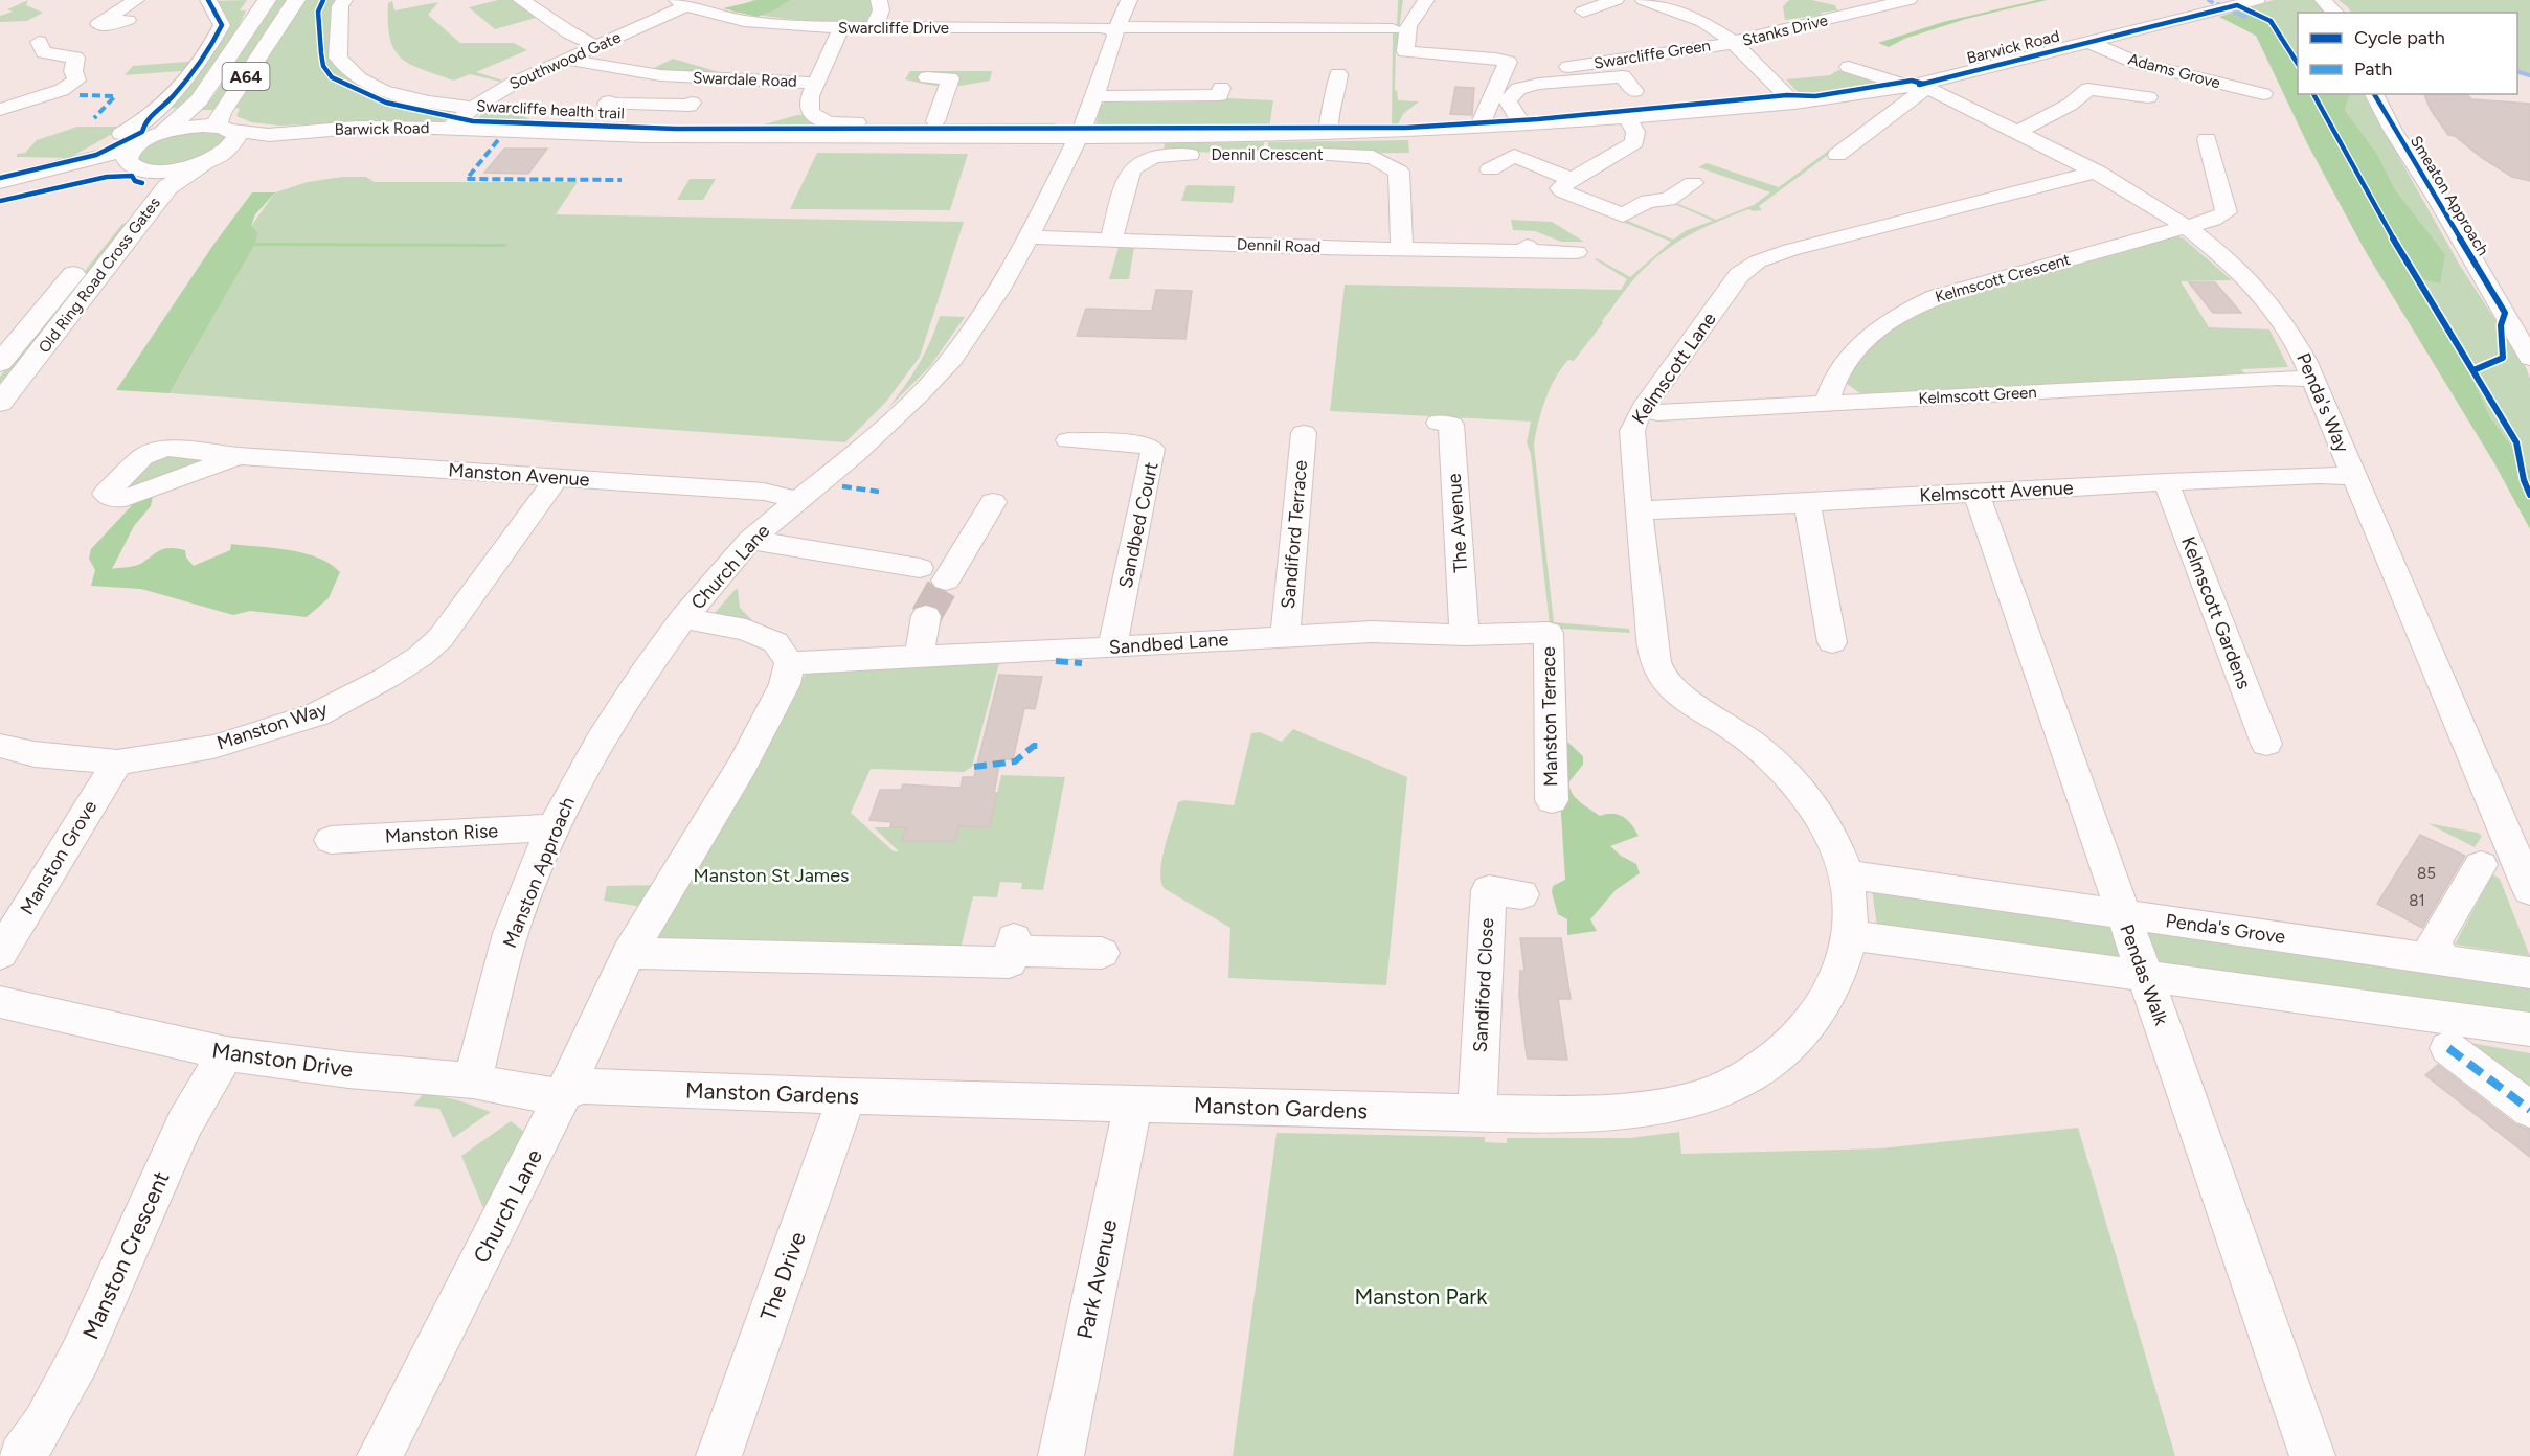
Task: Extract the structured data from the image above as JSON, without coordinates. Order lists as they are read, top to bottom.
{
  "streets": {
    "main road": ["A64", "Old Ring Road Cross Gates"],
    "street": [
      "Swarcliffe Drive",
      "Stanks Drive",
      "Barwick Road",
      "Swarcliffe Green",
      "Southwood Gate",
      "Adams Grove",
      "Swardale Road",
      "Dennil Crescent",
      "Smeaton Approach",
      "Dennil Road",
      "Kelmscott Crescent",
      "Kelmscott Lane",
      "Kelmscott Green",
      "Penda's Way",
      "Manston Avenue",
      "Kelmscott Avenue",
      "The Avenue",
      "Sandbed Court",
      "Sandiford Terrace",
      "Church Lane",
      "Kelmscott Gardens",
      "Sandbed Lane",
      "Manston Terrace",
      "Manston Way",
      "Manston Rise",
      "Manston Grove",
      "Manston Approach",
      "Penda's Grove",
      "Pendas Walk",
      "Sandiford Close",
      "Manston Drive",
      "Manston Gardens",
      "Manston Crescent",
      "The Drive",
      "Park Avenue"
    ],
    "cycle path": ["Swarcliffe health trail"]
  },
  "crossings": [
    ["Swarcliffe Drive", "Southwood Gate"],
    ["Swarcliffe Drive", "Church Lane"],
    ["Stanks Drive", "Swarcliffe Green"],
    ["Barwick Road", "Southwood Gate"],
    ["Barwick Road", "Adams Grove"],
    ["Barwick Road", "A64"],
    ["Barwick Road", "Old Ring Road Cross Gates"],
    ["Barwick Road", "Penda's Way"],
    ["Barwick Road", "Church Lane"],
    ["Southwood Gate", "Swardale Road"],
    ["A64", "Old Ring Road Cross Gates"],
    ["Dennil Crescent", "Dennil Road"],
    ["Dennil Road", "Church Lane"],
    ["Kelmscott Crescent", "Kelmscott Green"],
    ["Kelmscott Crescent", "Penda's Way"],
    ["Kelmscott Lane", "Kelmscott Green"],
    ["Kelmscott Lane", "Penda's Way"],
    ["Kelmscott Lane", "Kelmscott Avenue"],
    ["Kelmscott Lane", "Penda's Grove"],
    ["Kelmscott Lane", "Manston Gardens"],
    ["Kelmscott Green", "Penda's Way"],
    ["Penda's Way", "Kelmscott Avenue"],
    ["Manston Avenue", "Church Lane"],
    ["Manston Avenue", "Manston Way"],
    ["Kelmscott Avenue", "Kelmscott Gardens"],
    ["Kelmscott Avenue", "Pendas Walk"],
    ["The Avenue", "Sandbed Lane"],
    ["Sandbed Court", "Sandbed Lane"],
    ["Sandiford Terrace", "Sandbed Lane"],
    ["Church Lane", "Sandbed Lane"],
    ["Church Lane", "Manston Approach"],
    ["Church Lane", "Manston Drive"],
    ["Church Lane", "Manston Gardens"],
    ["Sandbed Lane", "Manston Terrace"],
    ["Manston Way", "Manston Grove"],
    ["Manston Rise", "Manston Approach"],
    ["Manston Approach", "Manston Drive"],
    ["Penda's Grove", "Pendas Walk"],
    ["Penda's Grove", "Manston Gardens"],
    ["Sandiford Close", "Manston Gardens"],
    ["Manston Drive", "Manston Gardens"],
    ["Manston Drive", "Manston Crescent"],
    ["Manston Gardens", "The Drive"],
    ["Manston Gardens", "Park Avenue"]
  ],
  "parks": ["Manston St James", "Manston Park"],
  "house_numbers": ["85", "81"],
  "legend": ["Cycle path", "Path"]
}
